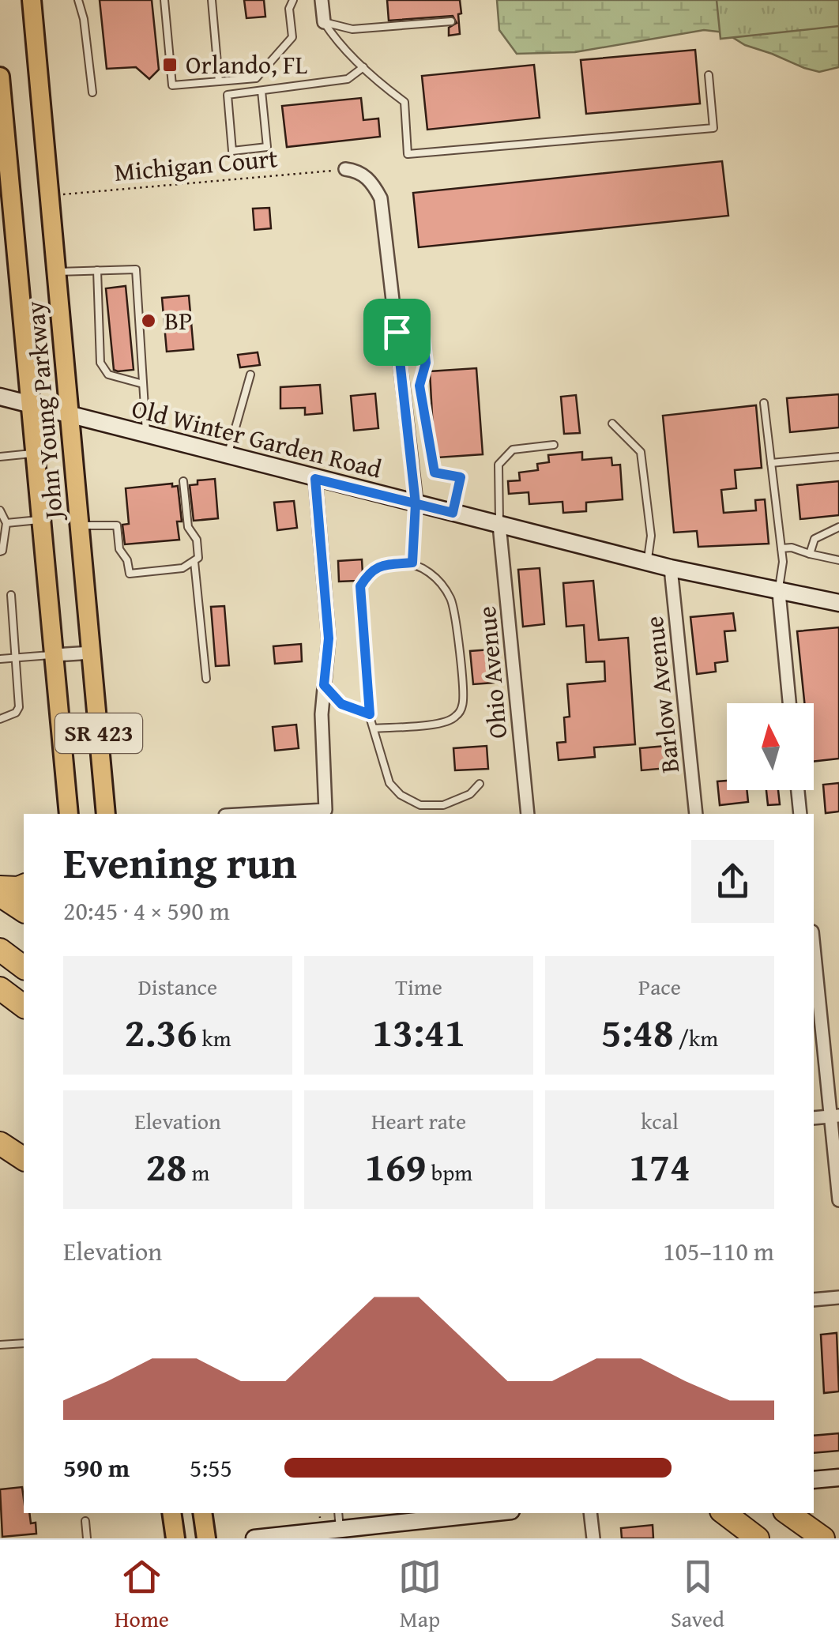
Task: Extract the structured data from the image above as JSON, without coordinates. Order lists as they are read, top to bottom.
{
  "streets": {
    "main road": ["John Young Parkway", "Old Winter Garden Road", "SR 423"],
    "street": ["Ohio Avenue", "Barlow Avenue"],
    "path": ["Michigan Court"]
  },
  "crossings": [
    ["Michigan Court", "John Young Parkway"],
    ["John Young Parkway", "Old Winter Garden Road"],
    ["Old Winter Garden Road", "Ohio Avenue"],
    ["Old Winter Garden Road", "Barlow Avenue"]
  ],
  "places": {
    "transit": ["Orlando, FL"],
    "other": ["BP"]
  },
  "north": "top",
  "page": {
    "heading": ["Evening run", "20:45 · 4 × 590 m"],
    "stats": [
      ["Distance", "2.36 km"],
      ["Time", "13:41"],
      ["Pace", "5:48 /km"],
      ["Elevation", "28 m"],
      ["Heart rate", "169 bpm"],
      ["kcal", "174"]
    ],
    "chart": ["Elevation", "105–110 m"],
    "list": [
      {
        "name": "590 m",
        "note": "5:55"
      }
    ],
    "tabs": ["Home", "Map", "Saved"]
  }
}
